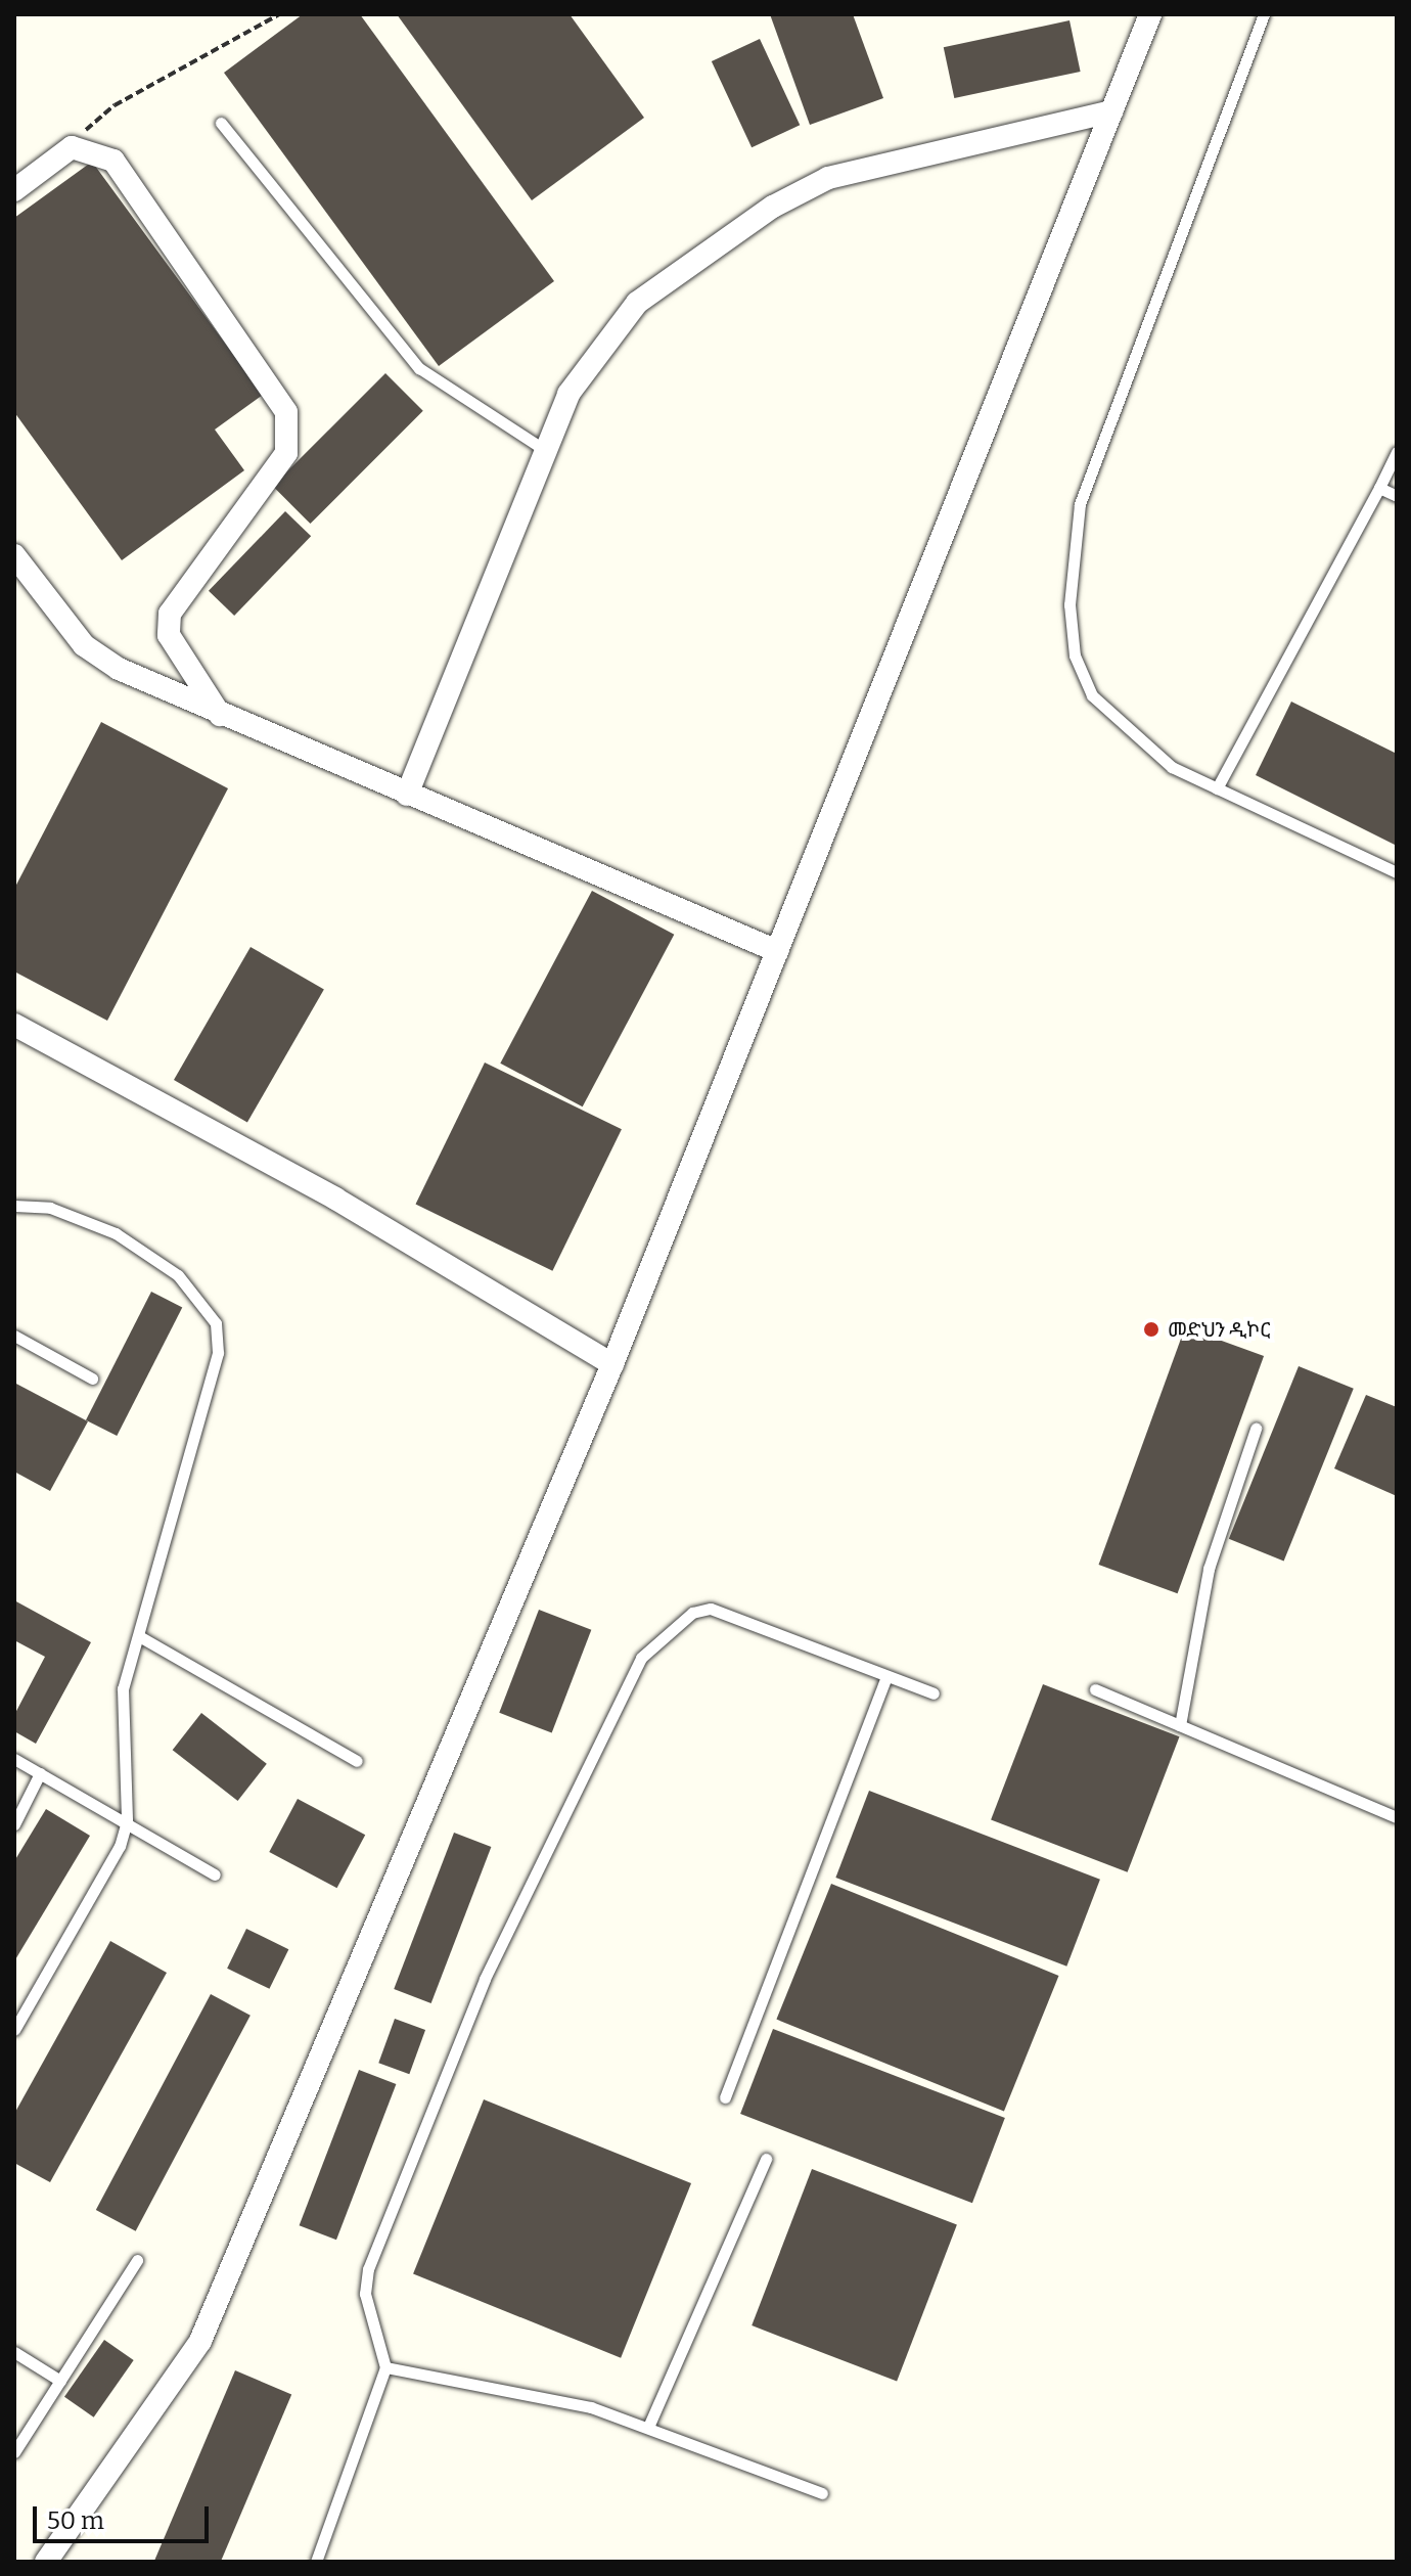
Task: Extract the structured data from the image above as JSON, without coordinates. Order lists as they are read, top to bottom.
{
  "places": ["መድህን ዲኮር"],
  "scale_bar": "50 m"
}
